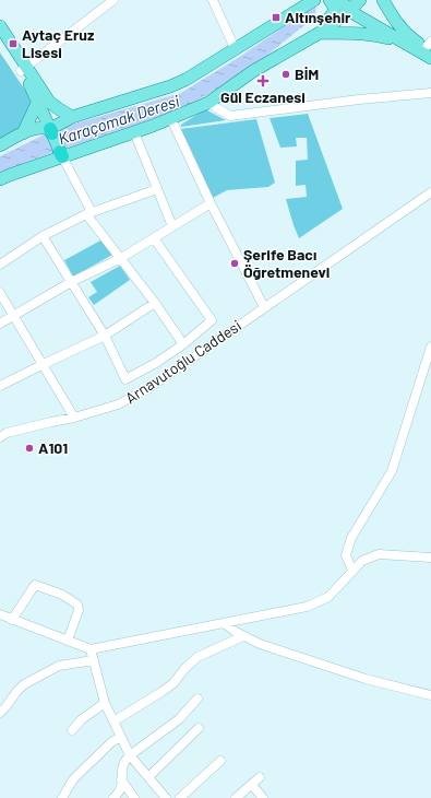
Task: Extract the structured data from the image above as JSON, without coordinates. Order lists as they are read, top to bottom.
{
  "streets": {
    "street": ["Arnavutoğlu Caddesi"]
  },
  "water": ["Karaçomak Deresi"],
  "places": {
    "transit": ["Altınşehir", "Aytaç Eruz Lisesi"],
    "other": ["BİM", "Şerife Bacı Öğretmenevi", "A101"],
    "health": ["Gül Eczanesi"]
  }
}
